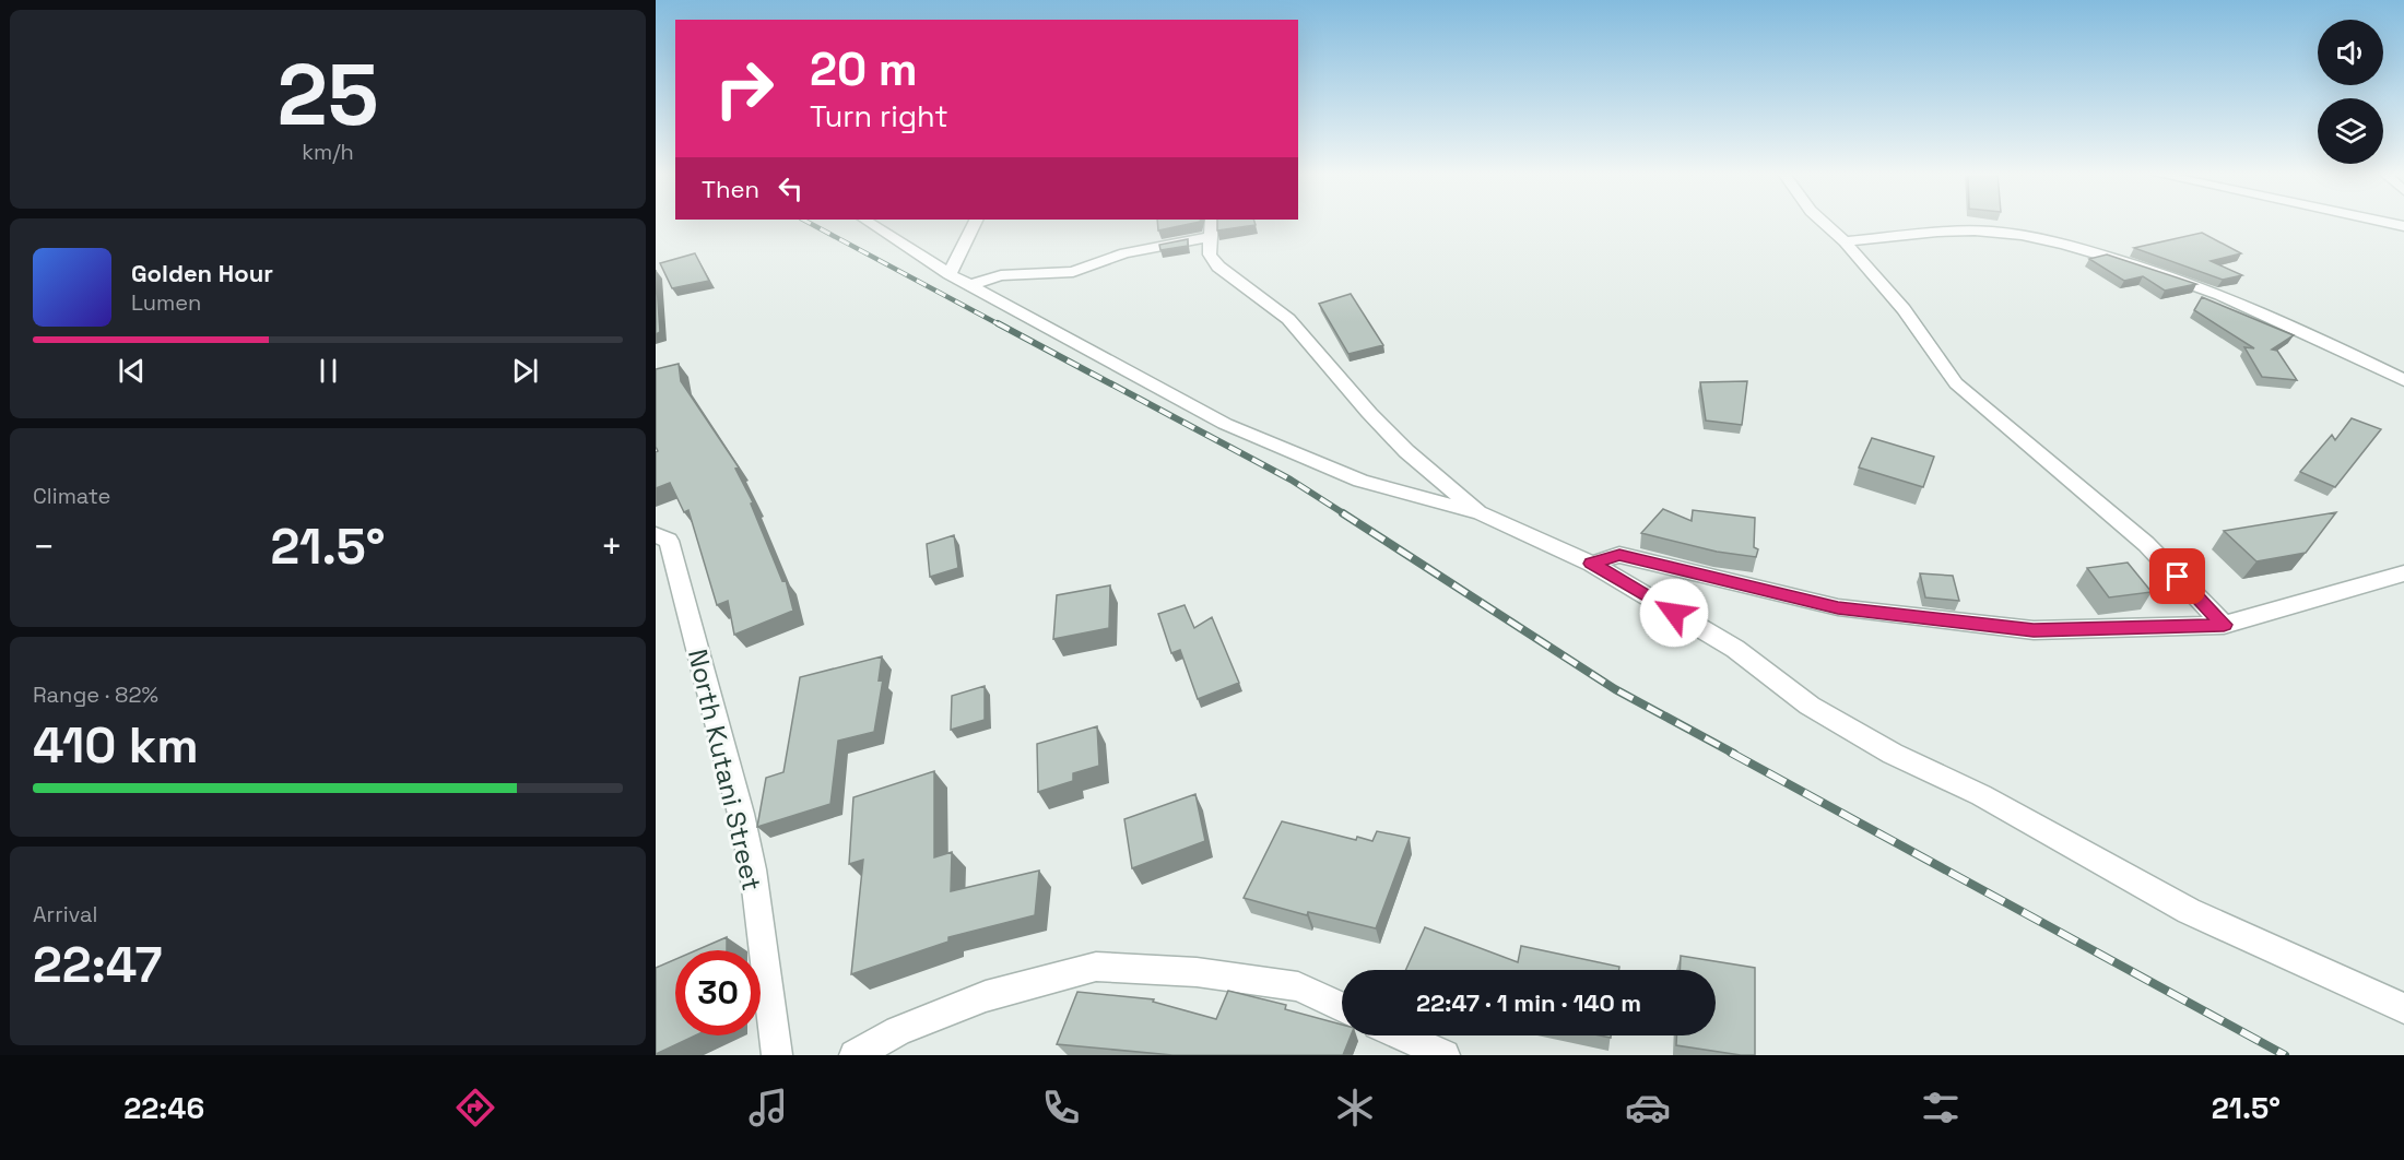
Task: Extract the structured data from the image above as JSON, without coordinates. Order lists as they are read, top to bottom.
{
  "streets": {
    "street": ["North Kutani Street"]
  },
  "page": {
    "tile": [
      ["25", "km/h"],
      "Climate",
      ["Range · 82%", "410 km"],
      ["Arrival", "22:47"]
    ],
    "turn": ["20 m", "Turn right"],
    "then": "Then",
    "song": ["Golden Hour", "Lumen"],
    "heat": ["−", "21.5°", "+"],
    "limit": "30",
    "trip": "22:47 · 1 min · 140 m",
    "tabs": ["22:46", "21.5°"]
  }
}
